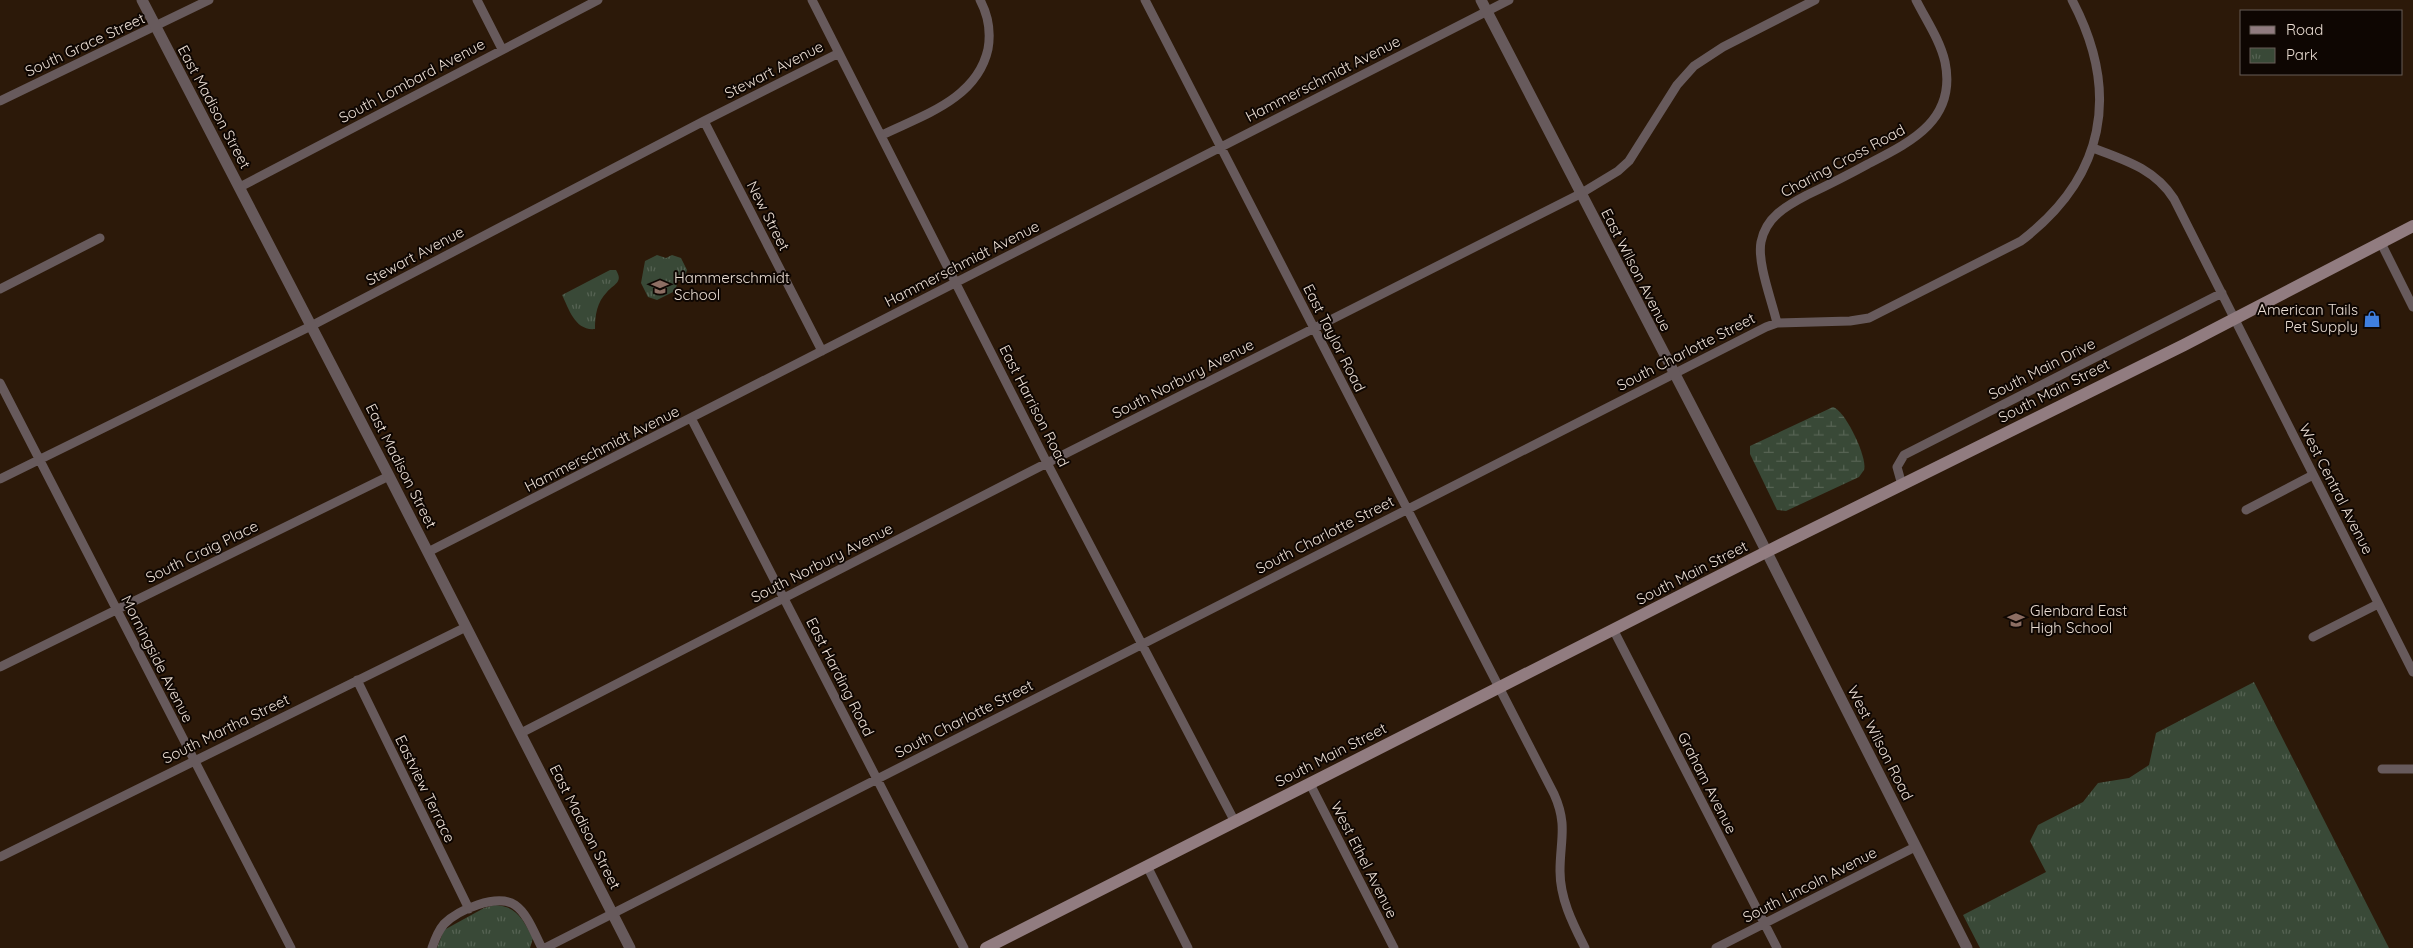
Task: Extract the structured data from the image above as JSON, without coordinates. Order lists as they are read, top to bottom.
{
  "streets": {
    "main road": ["South Main Street"],
    "street": [
      "South Grace Street",
      "Stewart Avenue",
      "Hammerschmidt Avenue",
      "South Lombard Avenue",
      "East Madison Street",
      "Charing Cross Road",
      "New Street",
      "East Wilson Avenue",
      "East Taylor Road",
      "South Charlotte Street",
      "South Main Drive",
      "South Norbury Avenue",
      "East Harrison Road",
      "West Central Avenue",
      "South Craig Place",
      "Morningside Avenue",
      "East Harding Road",
      "South Martha Street",
      "West Wilson Road",
      "Graham Avenue",
      "Eastview Terrace",
      "West Ethel Avenue",
      "South Lincoln Avenue"
    ]
  },
  "crossings": [
    ["South Grace Street", "East Madison Street"],
    ["Stewart Avenue", "East Madison Street"],
    ["Stewart Avenue", "New Street"],
    ["Stewart Avenue", "East Harrison Road"],
    ["Stewart Avenue", "Morningside Avenue"],
    ["Hammerschmidt Avenue", "East Madison Street"],
    ["Hammerschmidt Avenue", "New Street"],
    ["Hammerschmidt Avenue", "East Wilson Avenue"],
    ["Hammerschmidt Avenue", "East Taylor Road"],
    ["Hammerschmidt Avenue", "East Harrison Road"],
    ["Hammerschmidt Avenue", "East Harding Road"],
    ["South Lombard Avenue", "East Madison Street"],
    ["East Madison Street", "South Charlotte Street"],
    ["East Madison Street", "South Norbury Avenue"],
    ["East Madison Street", "South Craig Place"],
    ["East Madison Street", "South Martha Street"],
    ["Charing Cross Road", "South Charlotte Street"],
    ["East Wilson Avenue", "South Charlotte Street"],
    ["East Wilson Avenue", "South Norbury Avenue"],
    ["East Wilson Avenue", "South Main Street"],
    ["East Wilson Avenue", "West Wilson Road"],
    ["East Taylor Road", "South Charlotte Street"],
    ["East Taylor Road", "South Norbury Avenue"],
    ["East Taylor Road", "South Main Street"],
    ["South Charlotte Street", "East Harrison Road"],
    ["South Charlotte Street", "West Central Avenue"],
    ["South Charlotte Street", "East Harding Road"],
    ["South Main Drive", "South Main Street"],
    ["South Main Drive", "West Central Avenue"],
    ["South Norbury Avenue", "East Harrison Road"],
    ["South Norbury Avenue", "East Harding Road"],
    ["South Main Street", "East Harrison Road"],
    ["South Main Street", "West Central Avenue"],
    ["South Main Street", "West Wilson Road"],
    ["South Main Street", "Graham Avenue"],
    ["South Main Street", "West Ethel Avenue"],
    ["South Craig Place", "Morningside Avenue"],
    ["Morningside Avenue", "South Martha Street"],
    ["South Martha Street", "Eastview Terrace"],
    ["West Wilson Road", "South Lincoln Avenue"],
    ["Graham Avenue", "South Lincoln Avenue"]
  ],
  "places": {
    "school or university": ["Hammerschmidt School", "Glenbard East High School"],
    "shop": ["American Tails Pet Supply"]
  },
  "legend": ["Road", "Park"]
}
